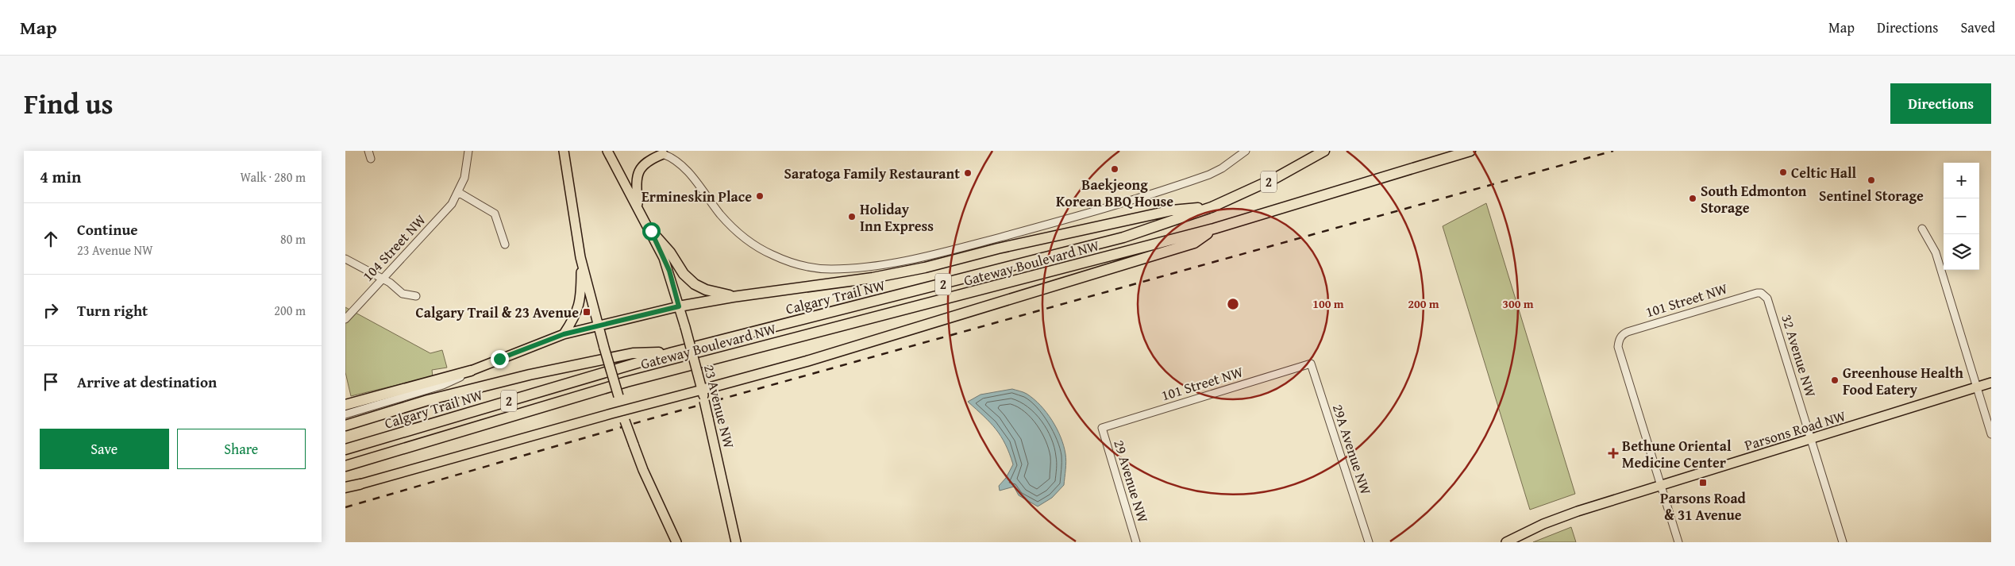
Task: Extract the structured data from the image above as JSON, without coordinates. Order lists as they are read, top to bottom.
{
  "streets": {
    "highway": ["2", "Gateway Boulevard NW", "Calgary Trail NW"],
    "main road": ["23 Avenue NW", "Parsons Road NW"],
    "street": [
      "104 Street NW",
      "101 Street NW",
      "32 Avenue NW",
      "29A Avenue NW",
      "29 Avenue NW"
    ]
  },
  "crossings": [
    ["101 Street NW", "32 Avenue NW"],
    ["101 Street NW", "Parsons Road NW"],
    ["101 Street NW", "29A Avenue NW"],
    ["101 Street NW", "29 Avenue NW"],
    ["32 Avenue NW", "Parsons Road NW"]
  ],
  "places": {
    "other": [
      "Baekjeong Korean BBQ House",
      "Celtic Hall",
      "Saratoga Family Restaurant",
      "Sentinel Storage",
      "Ermineskin Place",
      "South Edmonton Storage",
      "Holiday Inn Express",
      "Greenhouse Health Food Eatery"
    ],
    "transit": ["Calgary Trail & 23 Avenue", "Parsons Road & 31 Avenue"],
    "health": ["Bethune Oriental Medicine Center"]
  },
  "page": {
    "header": "Map",
    "nav": ["Map", "Directions", "Saved"],
    "title": "Find us",
    "buttons": [
      "Directions",
      ["Save", "Share"]
    ],
    "heading": ["4 min", "Walk · 280 m"],
    "map_buttons": ["+", "−"],
    "list": [
      ["Continue", "23 Avenue NW", "80 m"],
      ["Turn right", "200 m"],
      "Arrive at destination"
    ]
  },
  "rings": ["100 m", "200 m", "300 m"]
}
